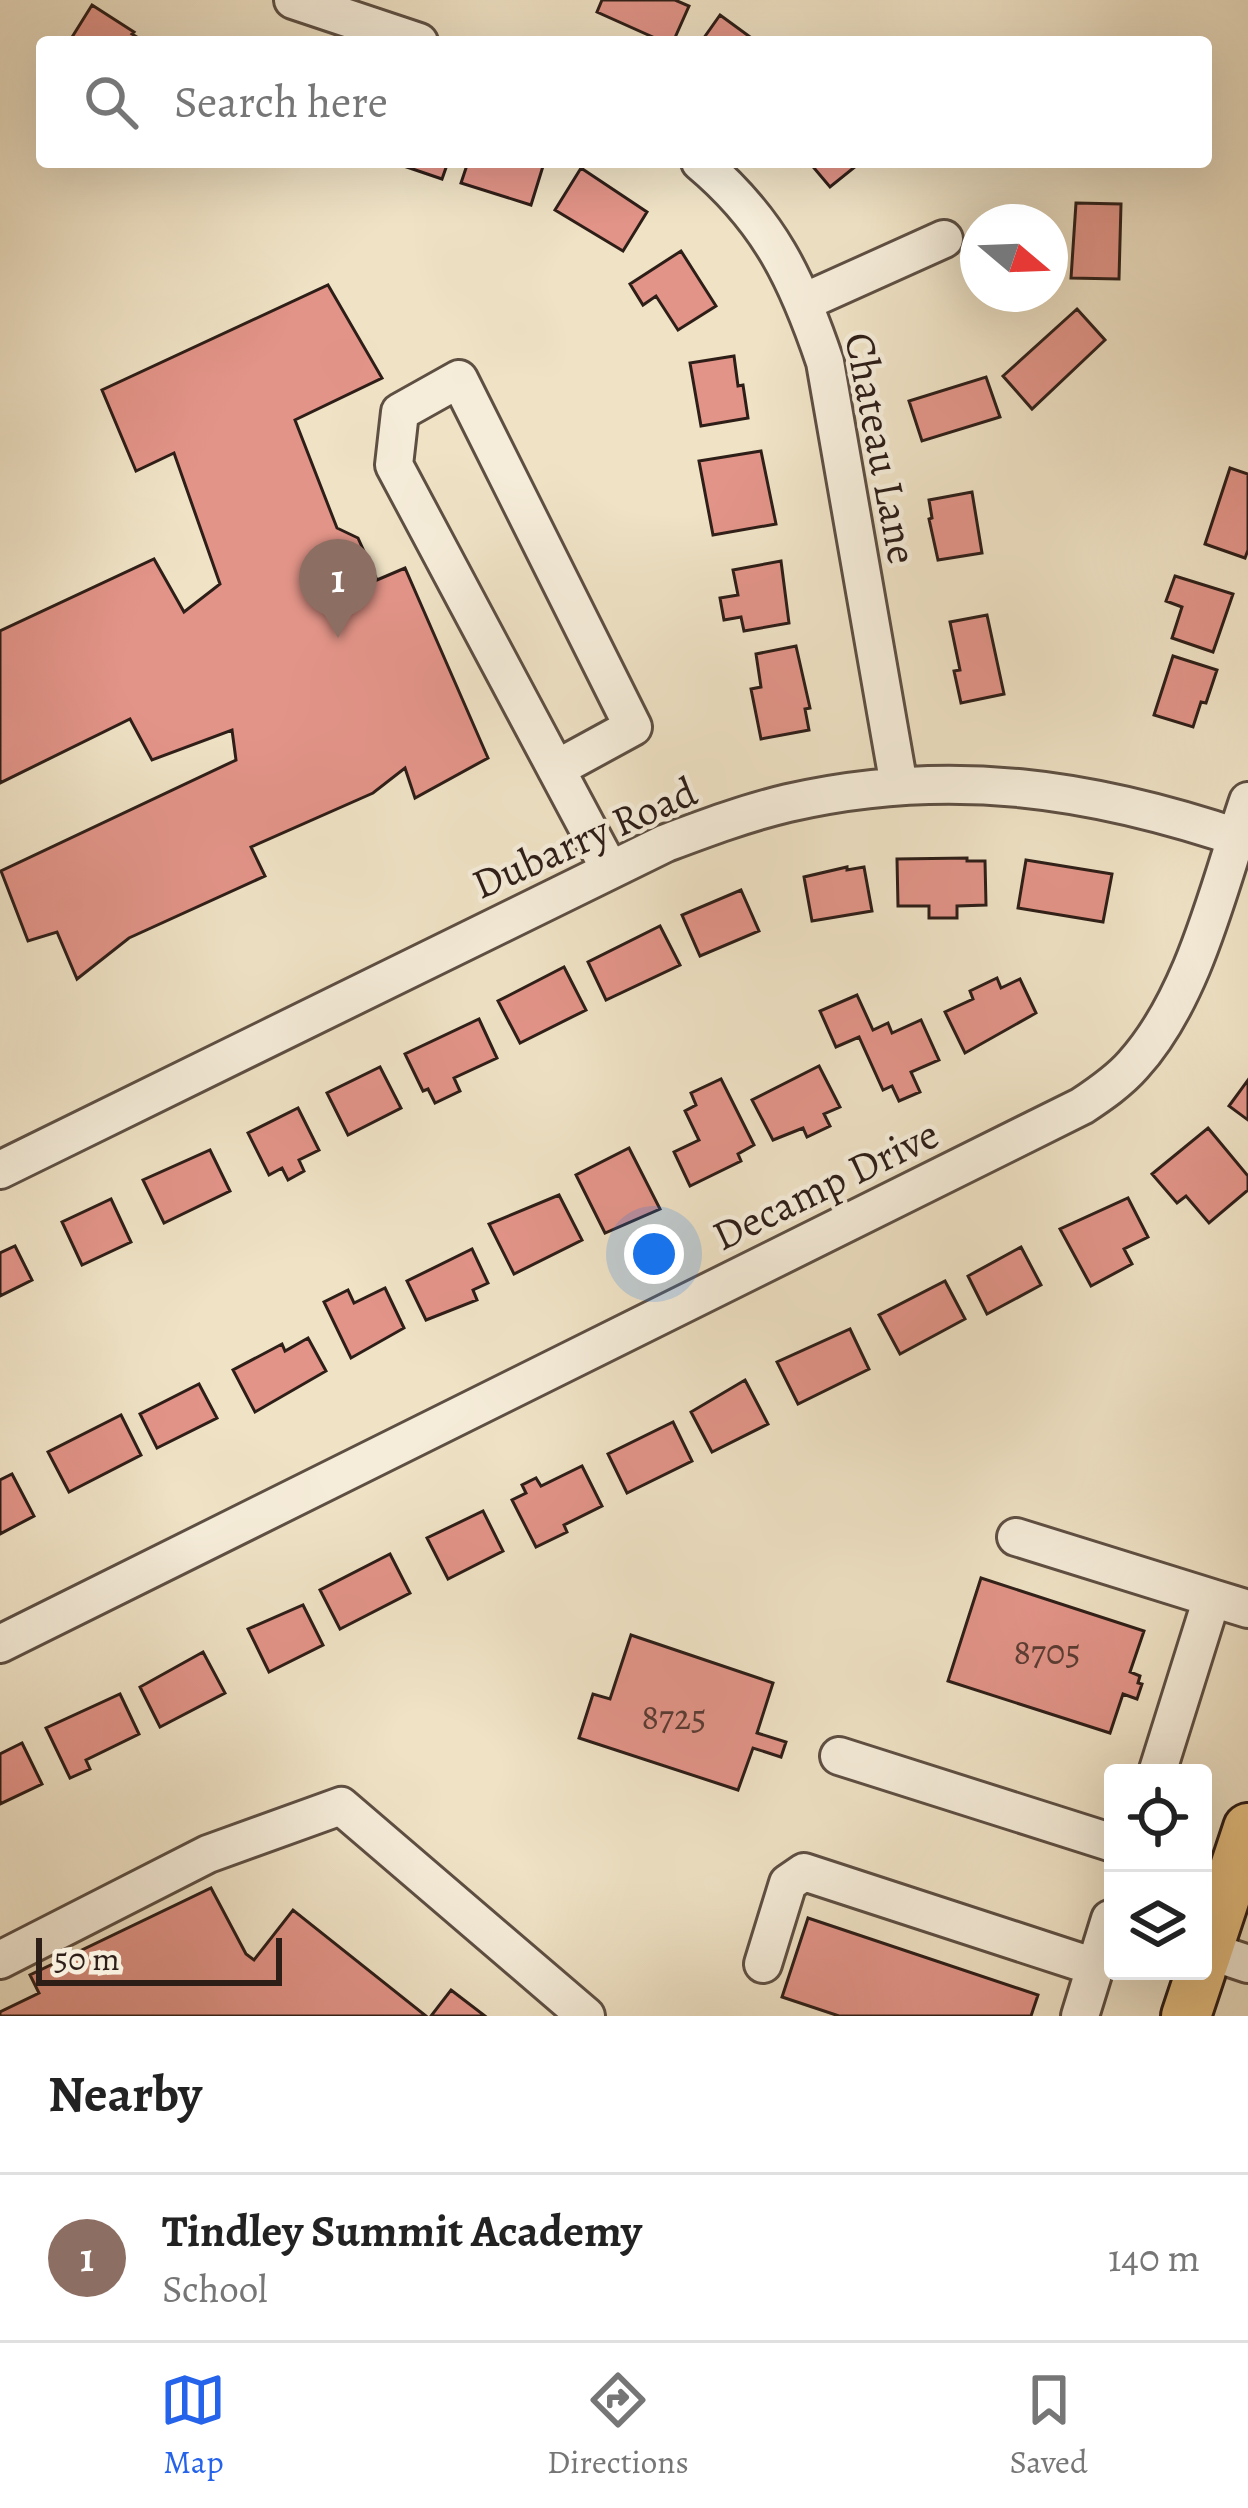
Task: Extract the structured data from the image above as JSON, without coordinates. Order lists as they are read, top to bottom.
{
  "streets": {
    "street": ["Chateau Lane", "Dubarry Road", "Decamp Drive"]
  },
  "crossings": [
    ["Chateau Lane", "Dubarry Road"],
    ["Dubarry Road", "Decamp Drive"]
  ],
  "house_numbers": ["8705", "8725"],
  "scale_bar": "50 m",
  "north": "right",
  "page": {
    "search": "Search here",
    "pins": "1",
    "scale": "50 m",
    "heading": "Nearby",
    "list": [
      {
        "mark": "1",
        "name": "Tindley Summit Academy",
        "note": "School",
        "value": "140 m"
      }
    ],
    "nav": ["Map", "Directions", "Saved"]
  }
}
